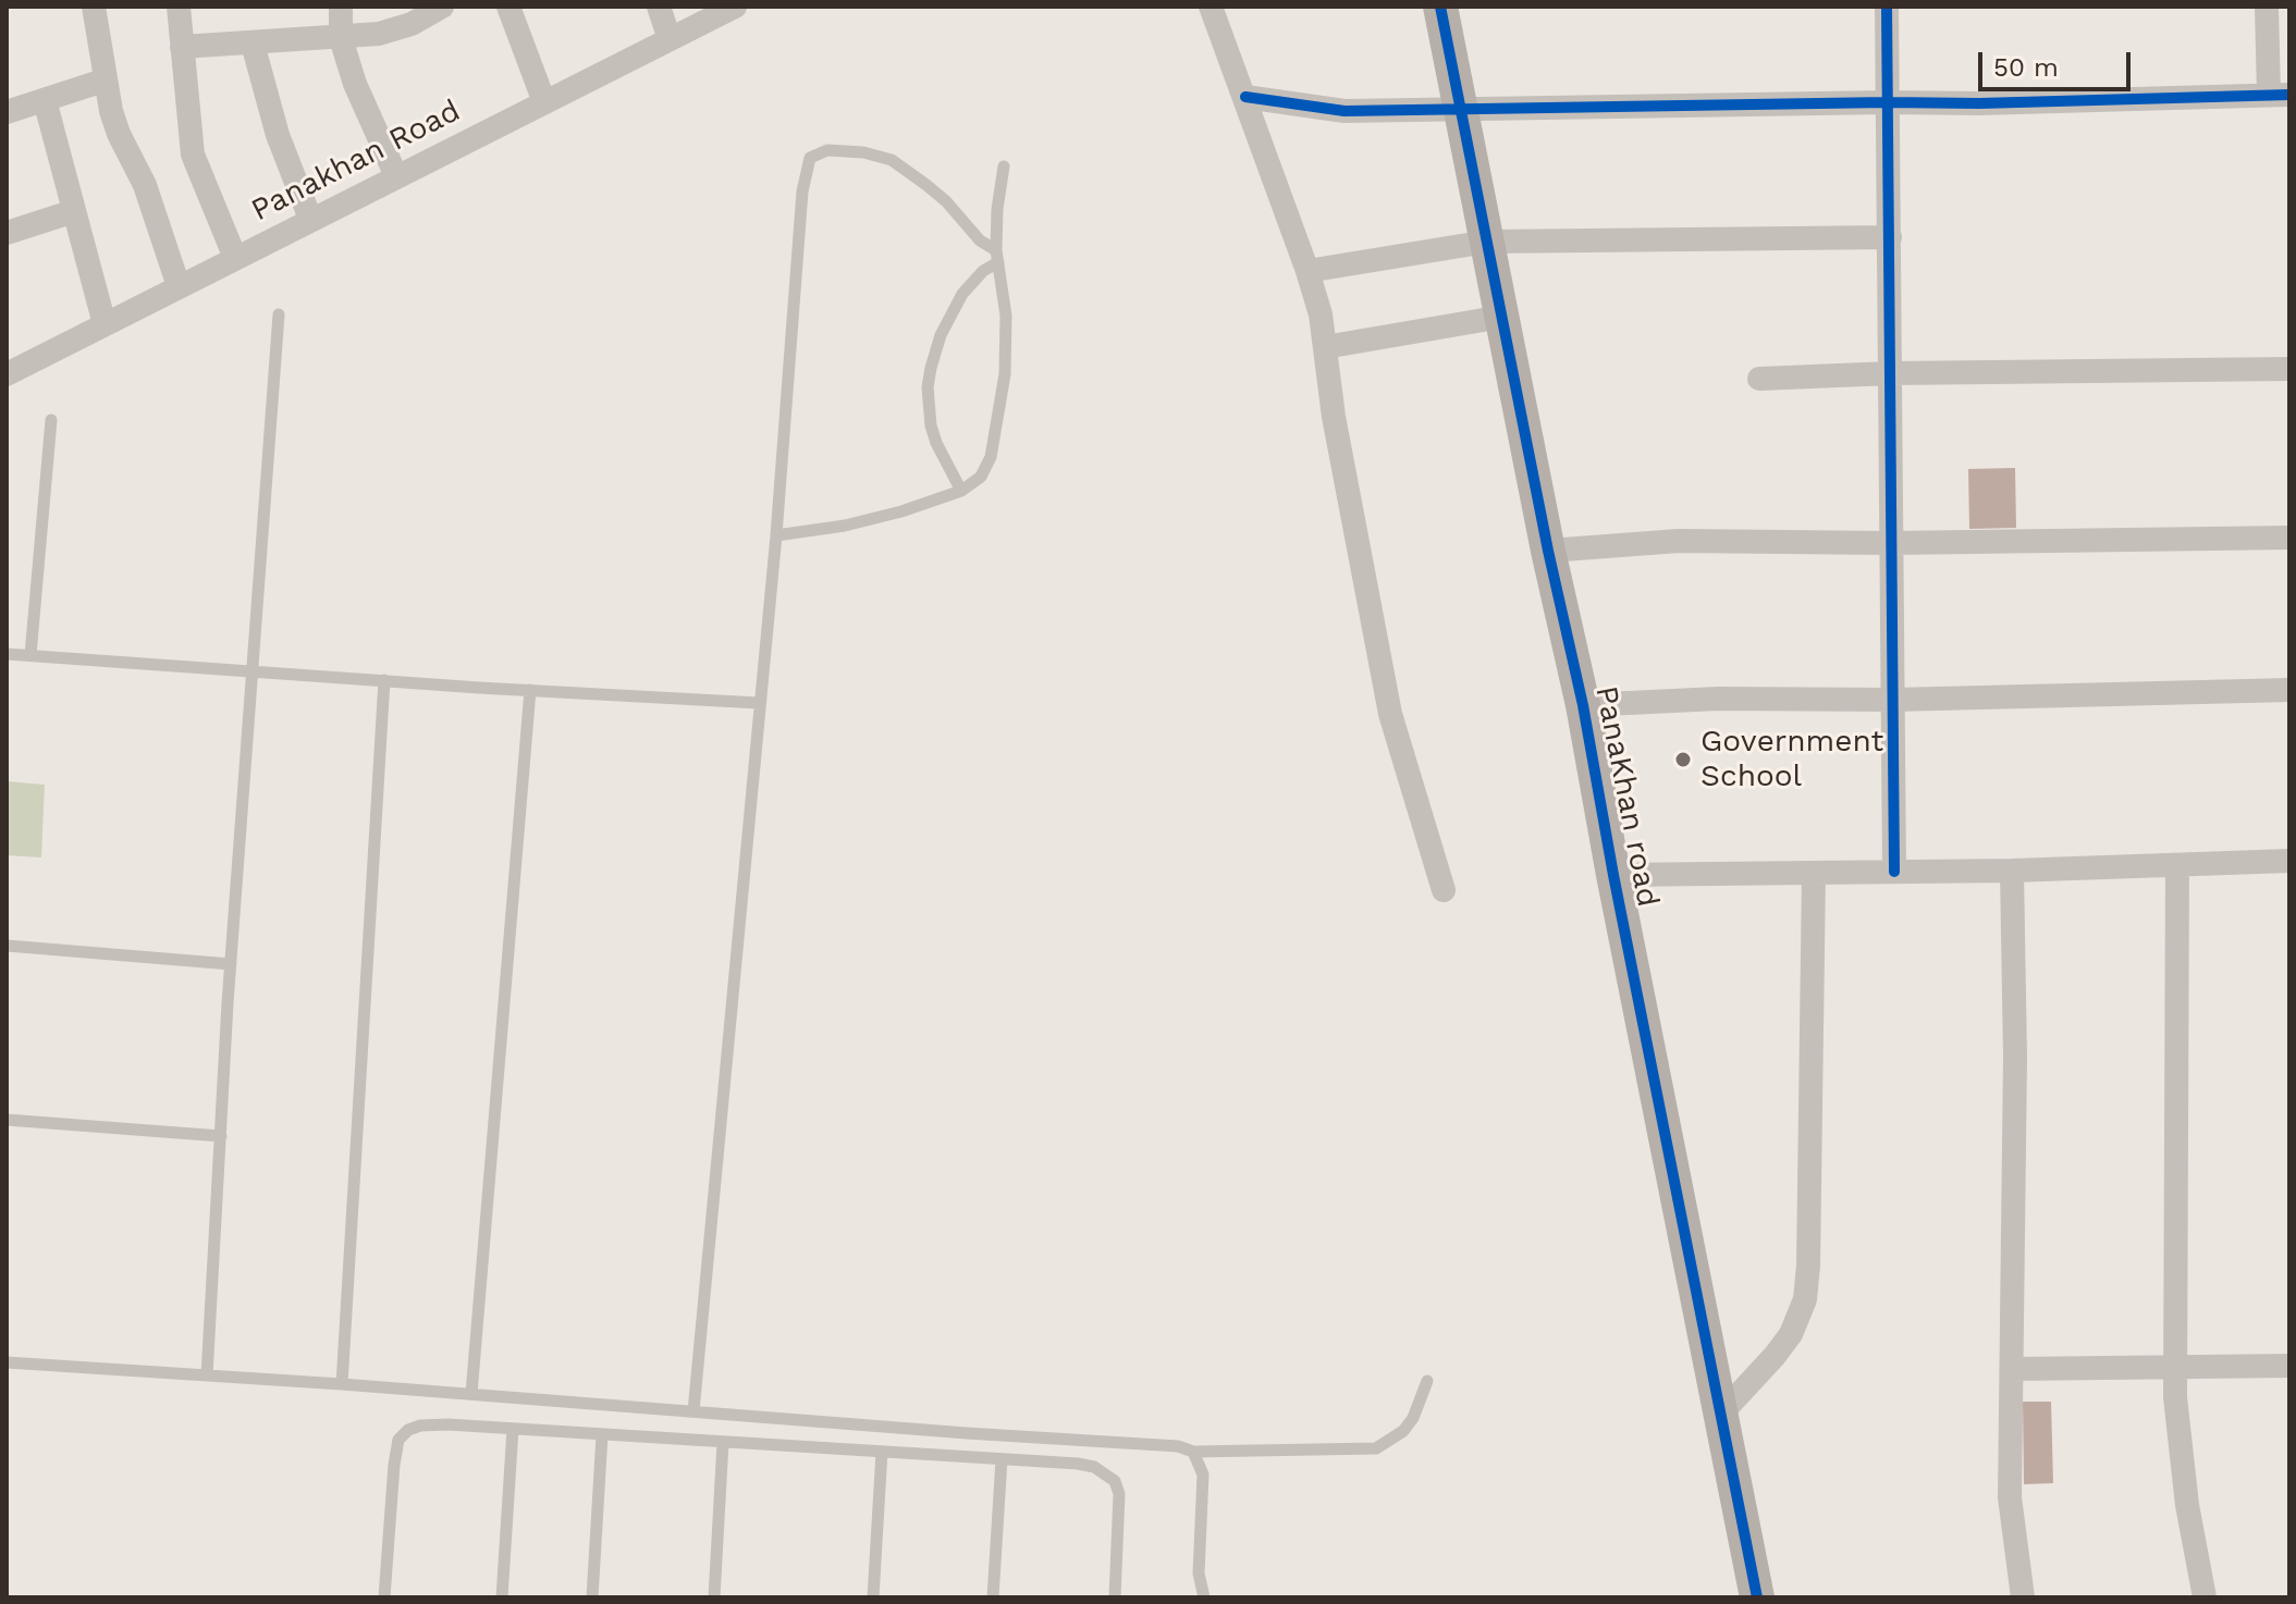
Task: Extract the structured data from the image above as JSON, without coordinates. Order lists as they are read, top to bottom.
{
  "streets": {
    "street": ["Panakhan Road", "PanaKhan road"]
  },
  "places": ["Government School"],
  "scale_bar": "50 m"
}
